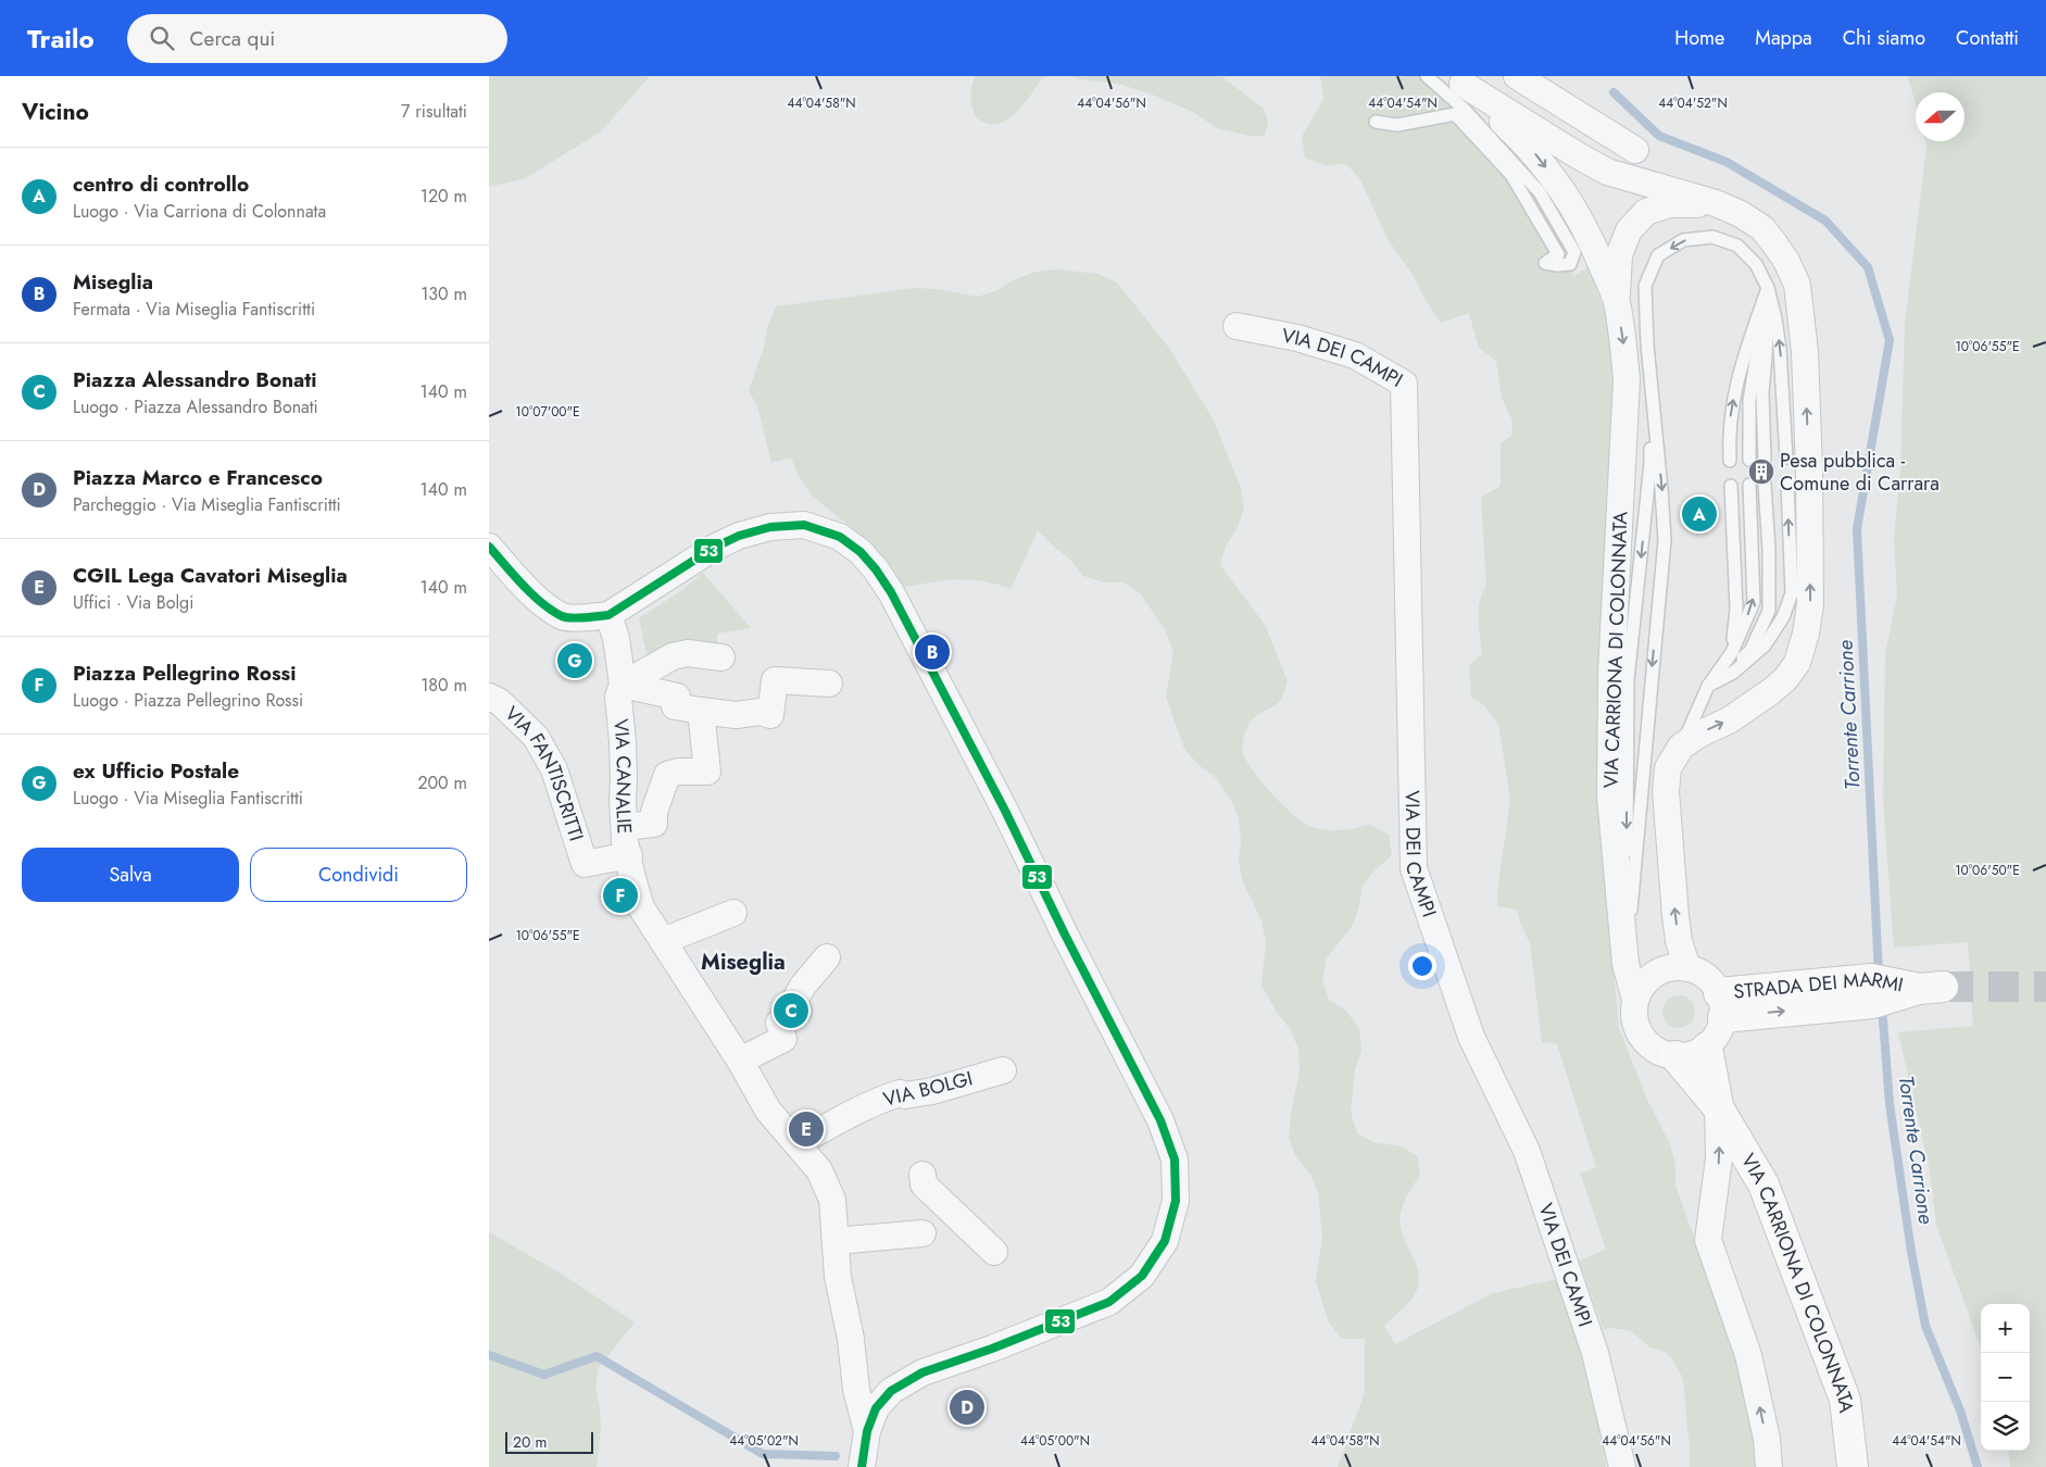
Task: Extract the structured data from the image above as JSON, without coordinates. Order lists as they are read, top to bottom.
{
  "streets": {
    "main road": ["VIA CARRIONA DI COLONNATA", "STRADA DEI MARMI"],
    "street": [
      "VIA DEI CAMPI",
      "VIA CANALIE",
      "VIA FANTISCRITTI",
      "VIA BOLGI"
    ]
  },
  "crossings": [
    ["VIA CARRIONA DI COLONNATA", "STRADA DEI MARMI"],
    ["VIA CANALIE", "VIA FANTISCRITTI"]
  ],
  "districts": ["Miseglia"],
  "water": ["Torrente Carrione"],
  "places": {
    "building": ["Pesa pubblica - Comune di Carrara"]
  },
  "lines": ["transit line 53"],
  "scale_bar": "20 m",
  "north": "left",
  "page": {
    "header": "Trailo",
    "search": "Cerca qui",
    "nav": [
      "Home",
      "Mappa",
      "Chi siamo",
      "Contatti"
    ],
    "heading": ["Vicino", "7 risultati"],
    "list": [
      {
        "mark": "A",
        "name": "centro di controllo",
        "note": "Luogo · Via Carriona di Colonnata",
        "value": "120 m"
      },
      {
        "mark": "B",
        "name": "Miseglia",
        "note": "Fermata · Via Miseglia Fantiscritti",
        "value": "130 m"
      },
      {
        "mark": "C",
        "name": "Piazza Alessandro Bonati",
        "note": "Luogo · Piazza Alessandro Bonati",
        "value": "140 m"
      },
      {
        "mark": "D",
        "name": "Piazza Marco e Francesco",
        "note": "Parcheggio · Via Miseglia Fantiscritti",
        "value": "140 m"
      },
      {
        "mark": "E",
        "name": "CGIL Lega Cavatori Miseglia",
        "note": "Uffici · Via Bolgi",
        "value": "140 m"
      },
      {
        "mark": "F",
        "name": "Piazza Pellegrino Rossi",
        "note": "Luogo · Piazza Pellegrino Rossi",
        "value": "180 m"
      },
      {
        "mark": "G",
        "name": "ex Ufficio Postale",
        "note": "Luogo · Via Miseglia Fantiscritti",
        "value": "200 m"
      }
    ],
    "pins": [
      "A",
      "B",
      "G",
      "F",
      "C",
      "E",
      "D"
    ],
    "buttons": ["Salva", "Condividi"],
    "map_buttons": ["+", "−"],
    "scale": "20 m"
  },
  "coordinates": [
    "44°04'58\"N",
    "44°04'56\"N",
    "44°04'54\"N",
    "44°04'52\"N",
    "10°06'55\"E",
    "10°07'00\"E",
    "10°06'50\"E",
    "44°05'02\"N",
    "44°05'00\"N"
  ]
}
